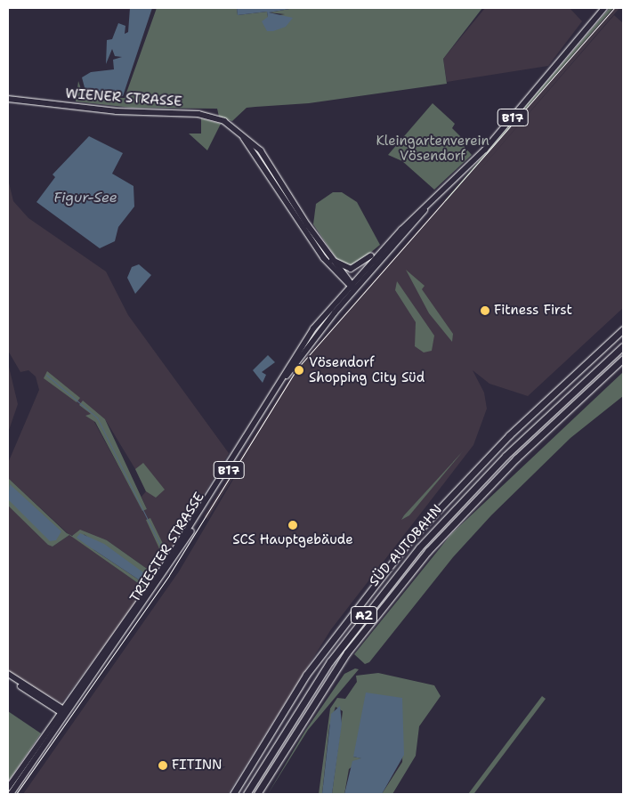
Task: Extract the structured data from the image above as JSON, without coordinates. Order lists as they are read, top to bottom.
{
  "streets": {
    "highway": ["SÜD AUTOBAHN", "A2"],
    "main road": ["WIENER STRASSE", "B17", "TRIESTER STRASSE"]
  },
  "crossings": [
    ["WIENER STRASSE", "TRIESTER STRASSE"]
  ],
  "water": ["Figur-See"],
  "parks": ["Kleingartenverein Vösendorf"],
  "places": [
    "Fitness First",
    "Vösendorf Shopping City Süd",
    "SCS Hauptgebäude",
    "FITINN"
  ]
}
